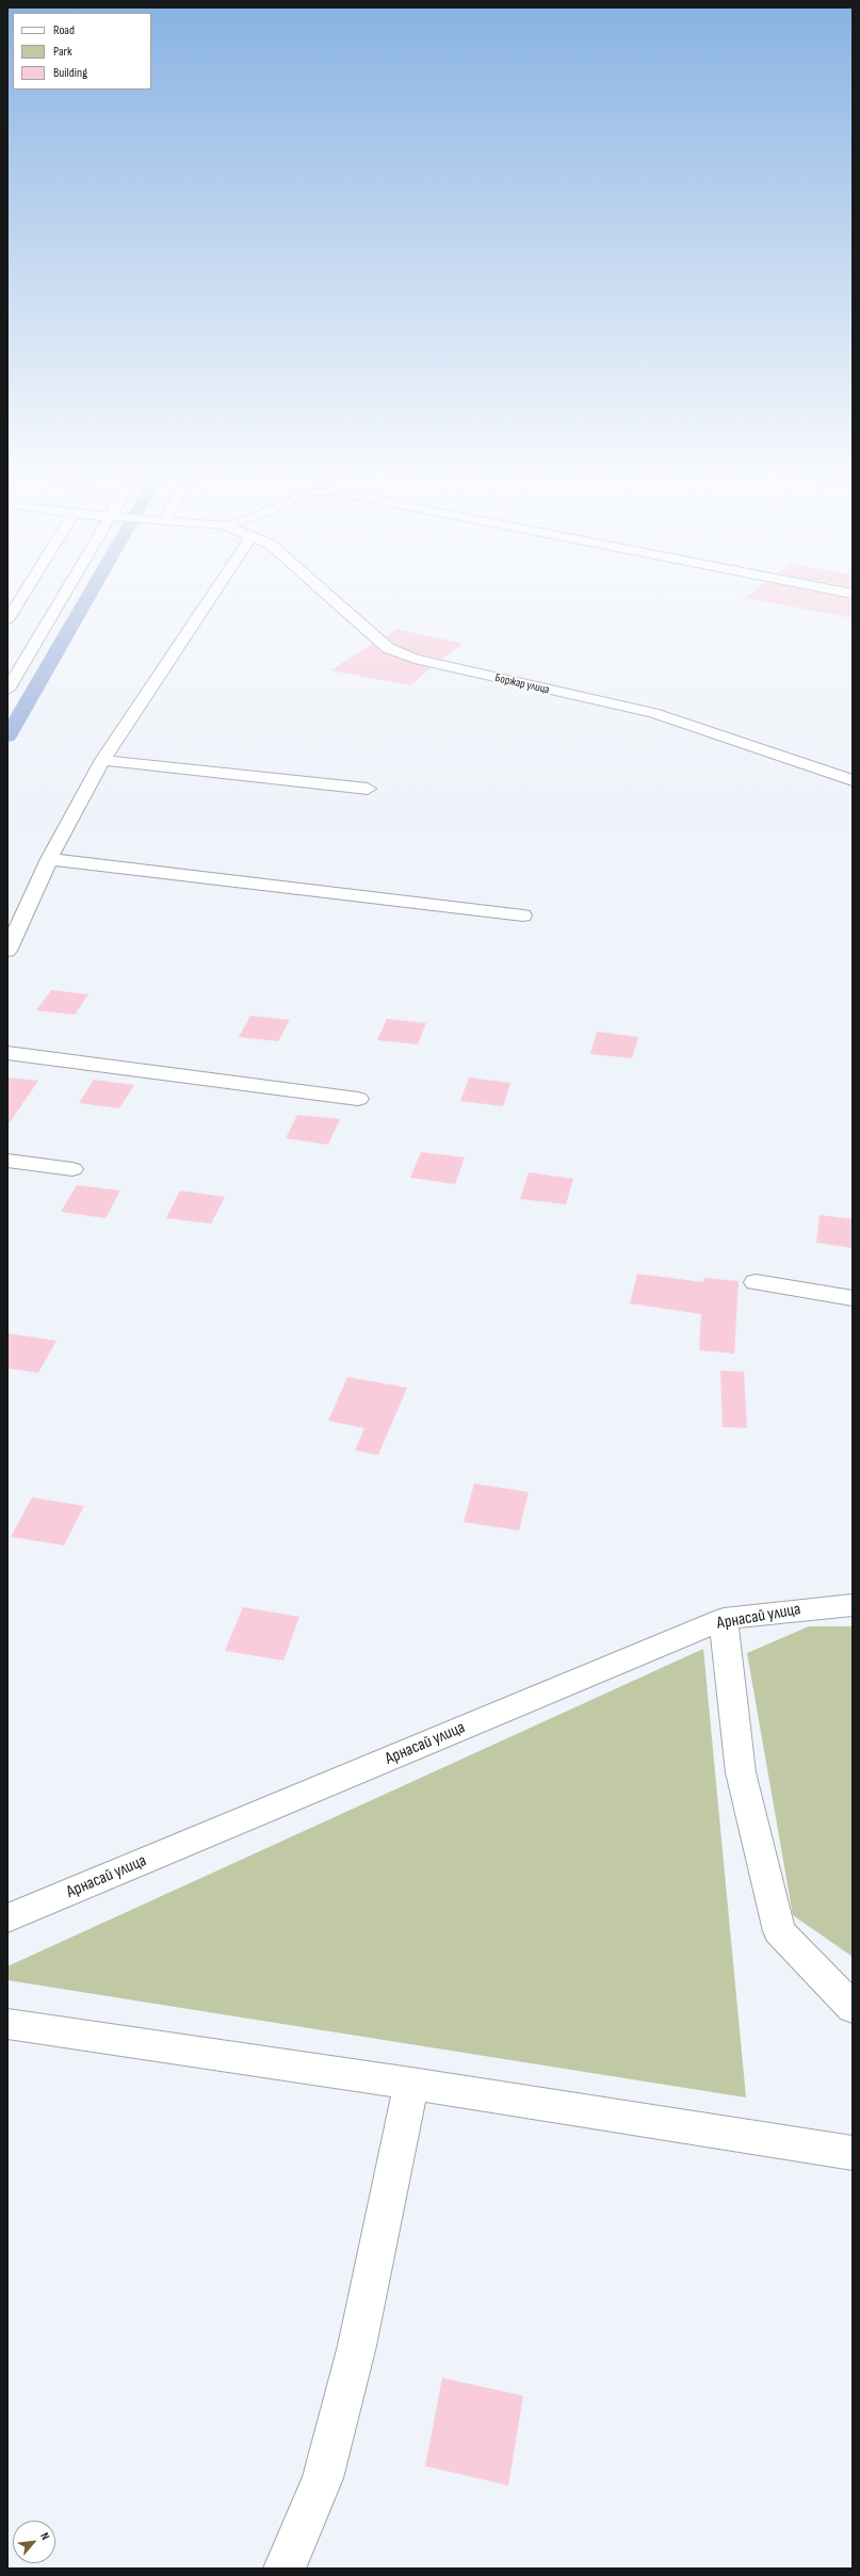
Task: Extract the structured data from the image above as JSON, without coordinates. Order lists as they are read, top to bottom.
{
  "streets": {
    "street": ["Боржар улица", "Арнасай улица"]
  },
  "legend": ["Road", "Park", "Building"],
  "north": "top right"
}
